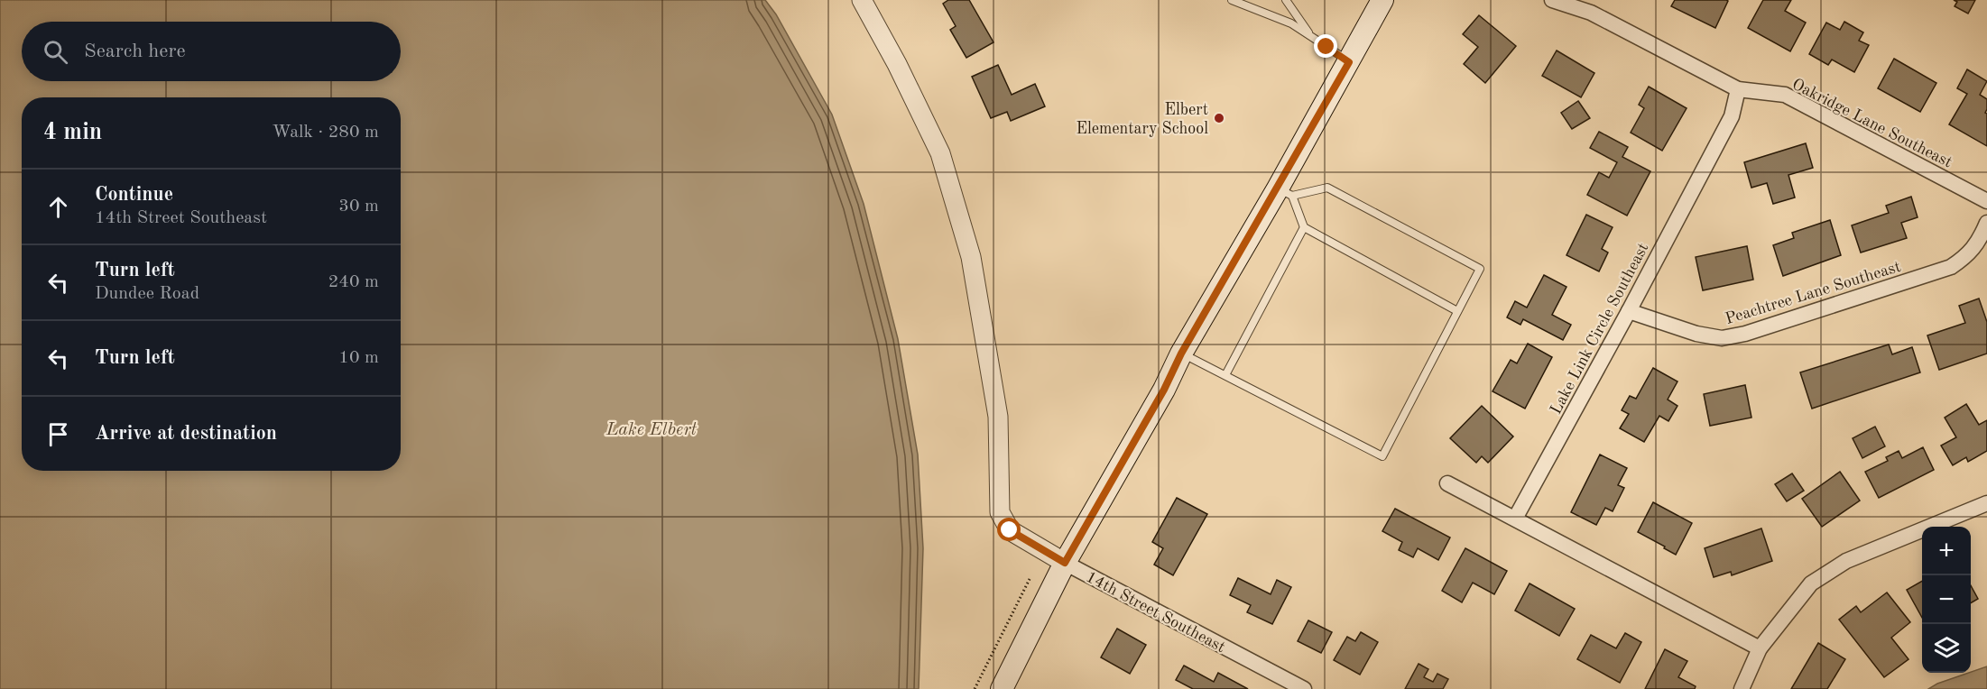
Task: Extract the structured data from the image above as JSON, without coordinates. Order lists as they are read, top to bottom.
{
  "streets": {
    "street": [
      "Oakridge Lane Southeast",
      "Peachtree Lane Southeast",
      "Lake Link Circle Southeast",
      "14th Street Southeast"
    ]
  },
  "crossings": [
    ["Oakridge Lane Southeast", "Lake Link Circle Southeast"],
    ["Peachtree Lane Southeast", "Lake Link Circle Southeast"]
  ],
  "water": ["Lake Elbert"],
  "places": ["Elbert Elementary School"],
  "page": {
    "search": "Search here",
    "heading": ["4 min", "Walk · 280 m"],
    "list": [
      ["Continue", "14th Street Southeast", "30 m"],
      ["Turn left", "Dundee Road", "240 m"],
      ["Turn left", "10 m"],
      "Arrive at destination"
    ],
    "map_buttons": ["+", "−"]
  }
}
